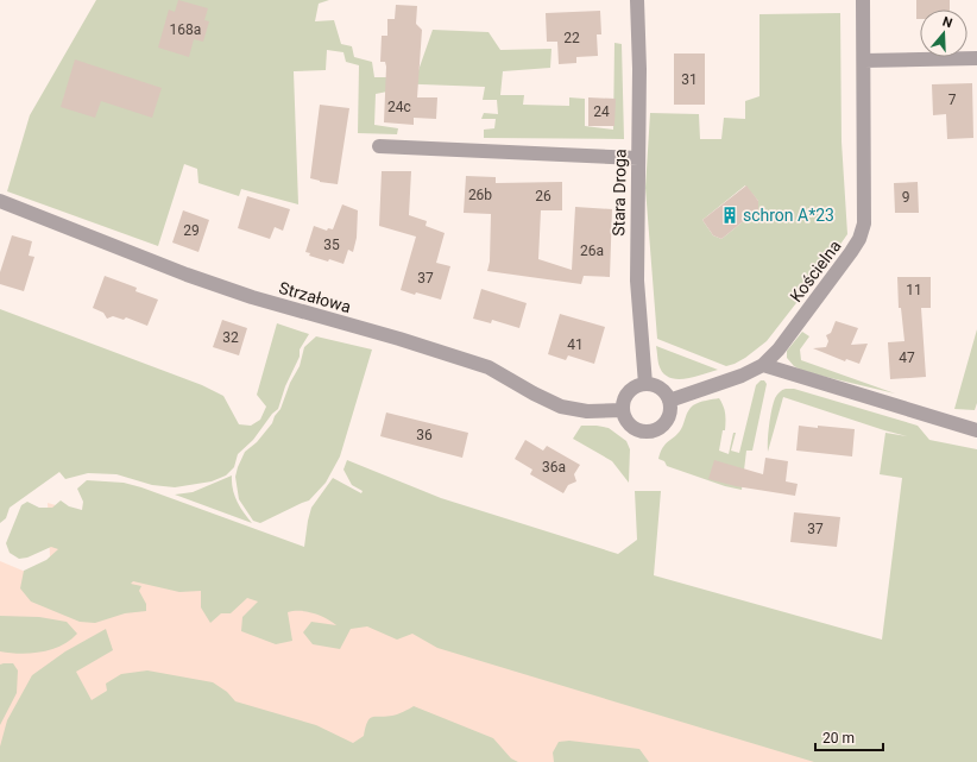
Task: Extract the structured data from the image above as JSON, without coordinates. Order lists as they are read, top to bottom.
{
  "streets": {
    "street": ["Stara Droga", "Kościelna", "Strzałowa"]
  },
  "crossings": [
    ["Stara Droga", "Kościelna"],
    ["Stara Droga", "Strzałowa"],
    ["Kościelna", "Strzałowa"]
  ],
  "places": {
    "building": ["schron A*23"]
  },
  "house_numbers": [
    "168a",
    "22",
    "31",
    "7",
    "24c",
    "24",
    "26b",
    "26",
    "9",
    "29",
    "35",
    "26a",
    "37",
    "11",
    "32",
    "41",
    "47",
    "36",
    "36a",
    "37"
  ],
  "scale_bar": "20 m",
  "north": "top"
}
